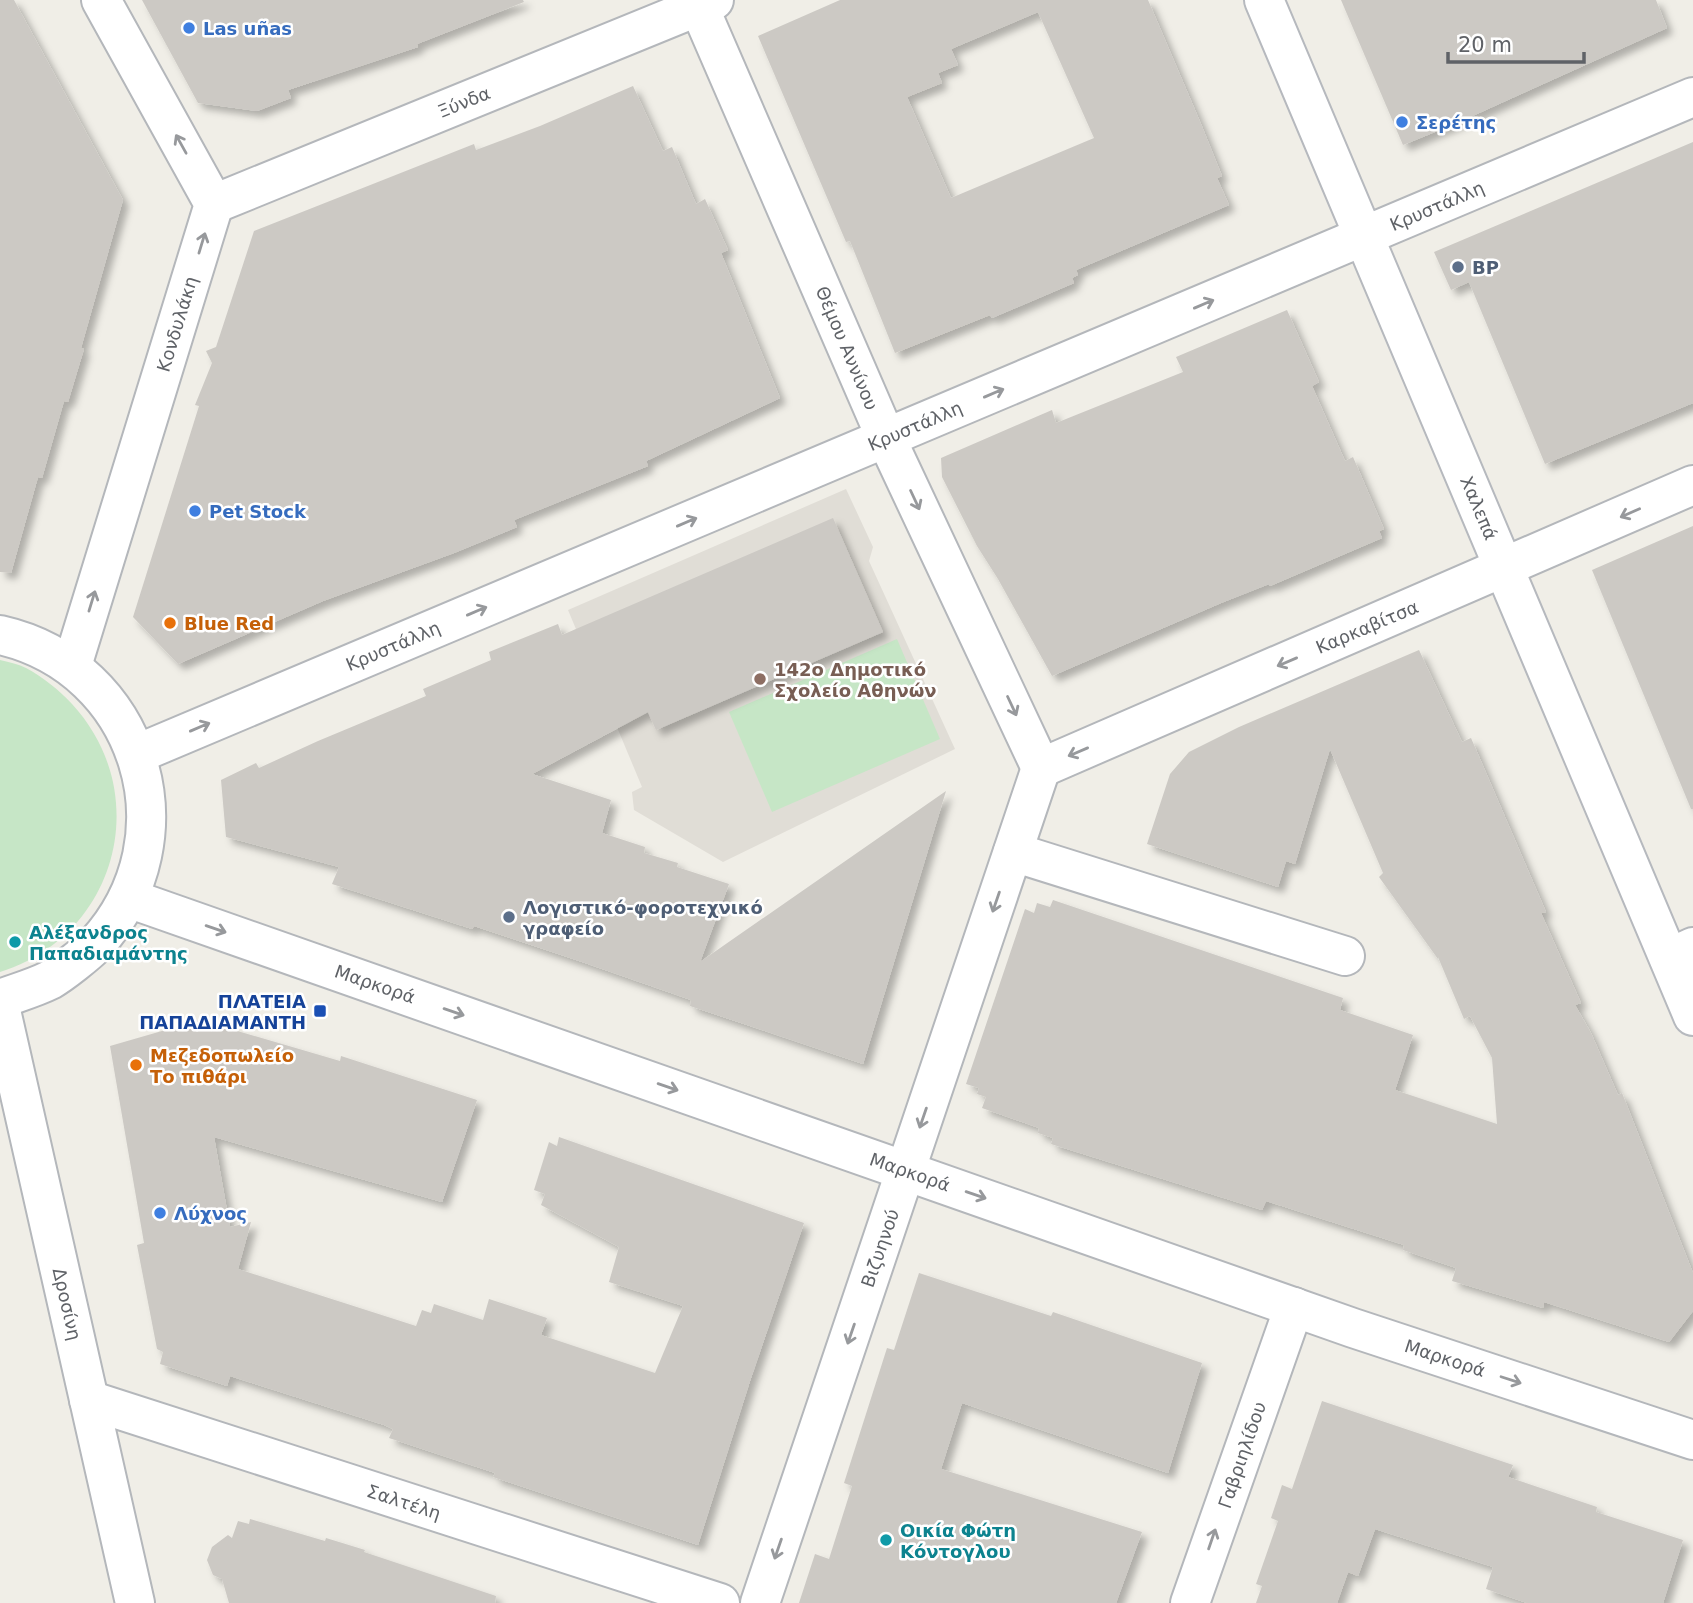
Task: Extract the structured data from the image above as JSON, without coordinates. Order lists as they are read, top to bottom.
{
  "streets": {
    "street": [
      "Ξύνδα",
      "Κρυστάλλη",
      "Κονδυλάκη",
      "Θέμου Αννίνου",
      "Χαλεπά",
      "Καρκαβίτσα",
      "Μαρκορά",
      "Βιζυηνού",
      "Δροσίνη",
      "Γαβριηλίδου",
      "Σαλτέλη"
    ]
  },
  "crossings": [
    ["Ξύνδα", "Κονδυλάκη"],
    ["Ξύνδα", "Θέμου Αννίνου"],
    ["Κρυστάλλη", "Θέμου Αννίνου"],
    ["Κρυστάλλη", "Χαλεπά"],
    ["Θέμου Αννίνου", "Καρκαβίτσα"],
    ["Θέμου Αννίνου", "Βιζυηνού"],
    ["Χαλεπά", "Καρκαβίτσα"],
    ["Καρκαβίτσα", "Βιζυηνού"],
    ["Μαρκορά", "Βιζυηνού"],
    ["Μαρκορά", "Γαβριηλίδου"],
    ["Δροσίνη", "Σαλτέλη"]
  ],
  "one_way": [
    "Κρυστάλλη",
    "Κονδυλάκη",
    "Θέμου Αννίνου",
    "Καρκαβίτσα",
    "Μαρκορά",
    "Βιζυηνού",
    "Γαβριηλίδου"
  ],
  "places": {
    "other": [
      "Las uñas",
      "Σερέτης",
      "BP",
      "Pet Stock",
      "Blue Red",
      "142ο Δημοτικό Σχολείο Αθηνών",
      "Λογιστικό-φοροτεχνικό γραφείο",
      "Αλέξανδρος Παπαδιαμάντης",
      "Μεζεδοπωλείο Το πιθάρι",
      "Λύχνος",
      "Οικία Φώτη Κόντογλου"
    ],
    "transit": ["ΠΛΑΤΕΙΑ ΠΑΠΑΔΙΑΜΑΝΤΗ"]
  },
  "scale_bar": "20 m"
}
